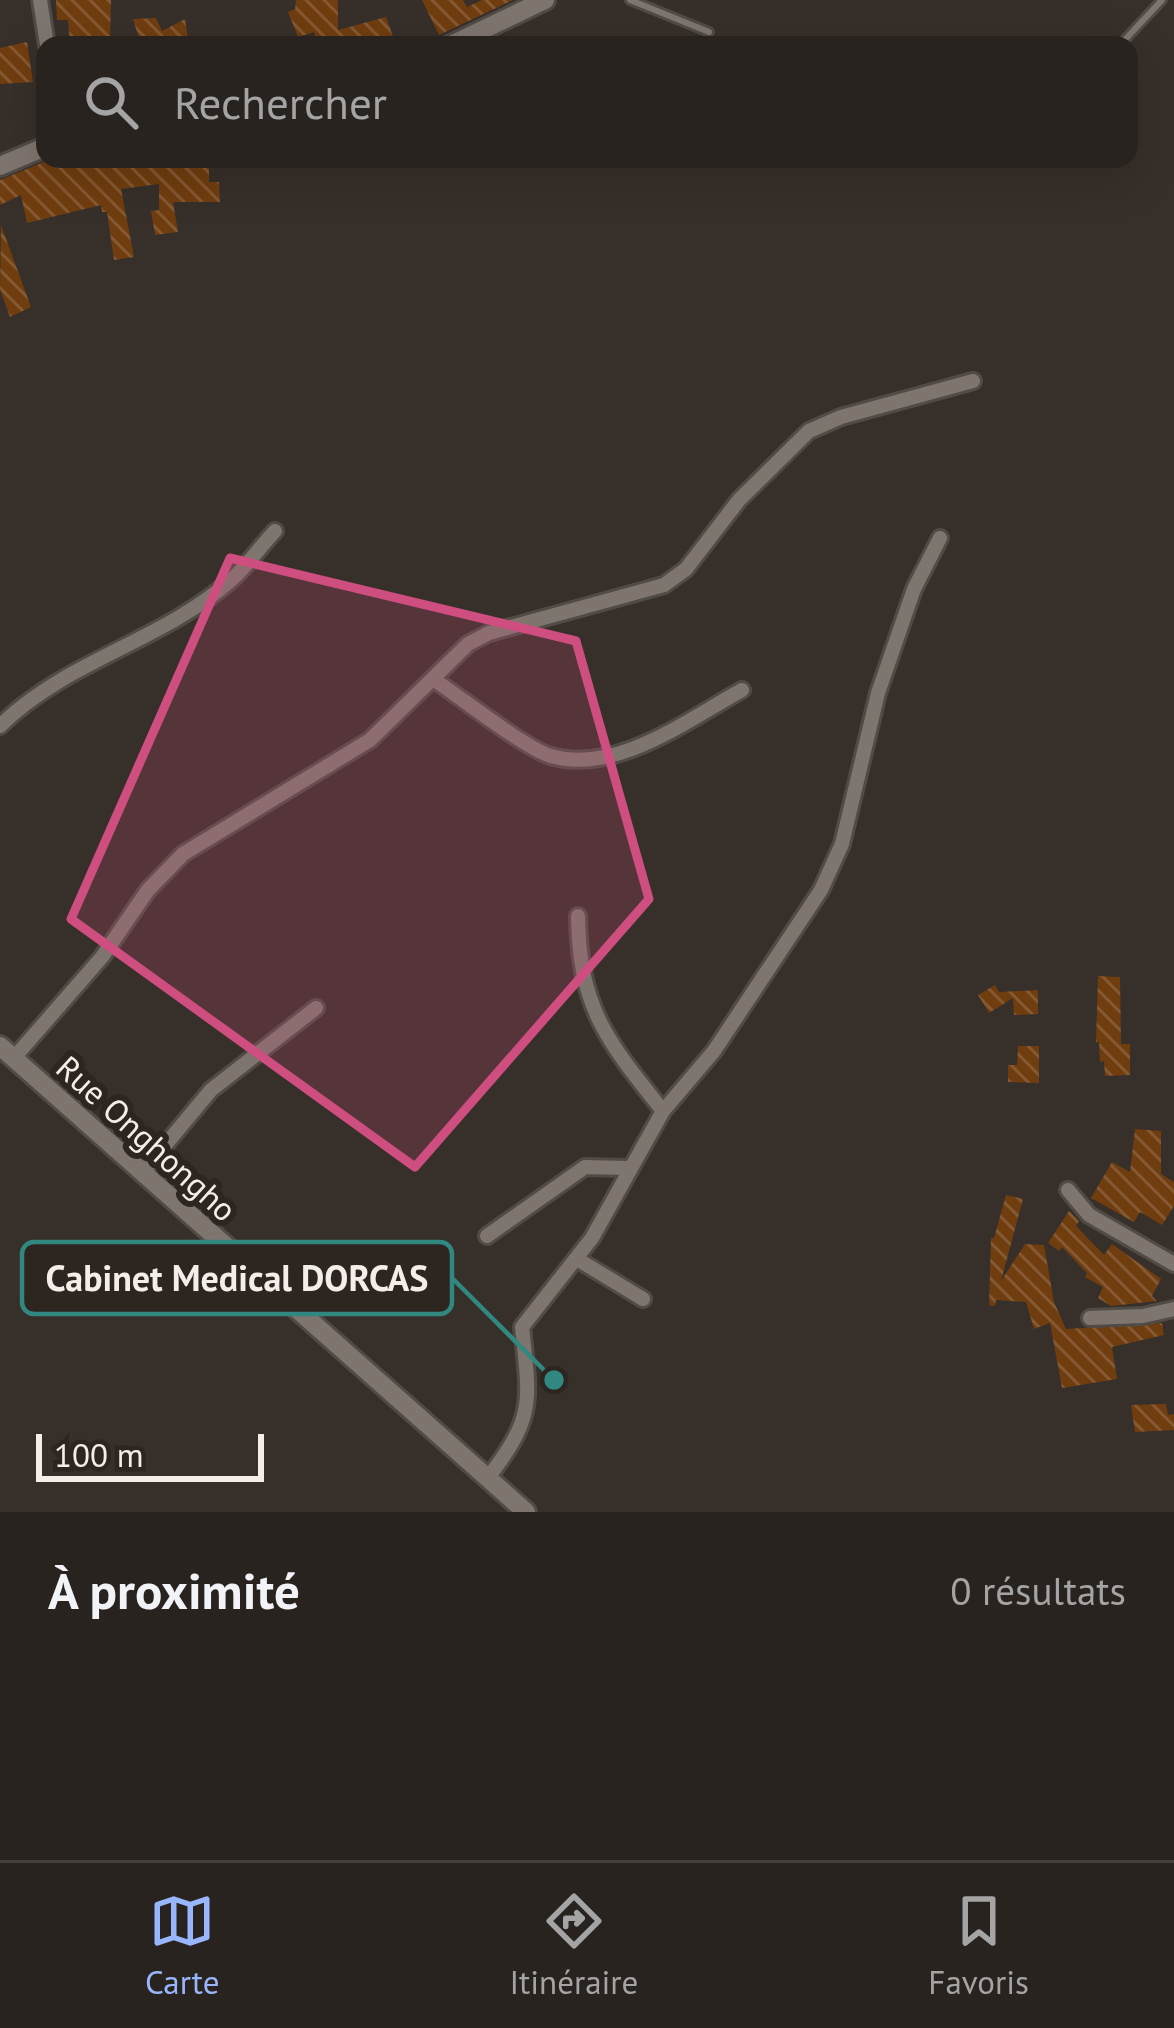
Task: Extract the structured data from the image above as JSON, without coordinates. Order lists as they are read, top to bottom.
{
  "streets": {
    "main road": ["Rue Onghongho"]
  },
  "places": ["Cabinet Medical DORCAS"],
  "scale_bar": "100 m",
  "page": {
    "search": "Rechercher",
    "scale": "100 m",
    "heading": ["À proximité", "0 résultats"],
    "nav": ["Carte", "Itinéraire", "Favoris"]
  }
}
